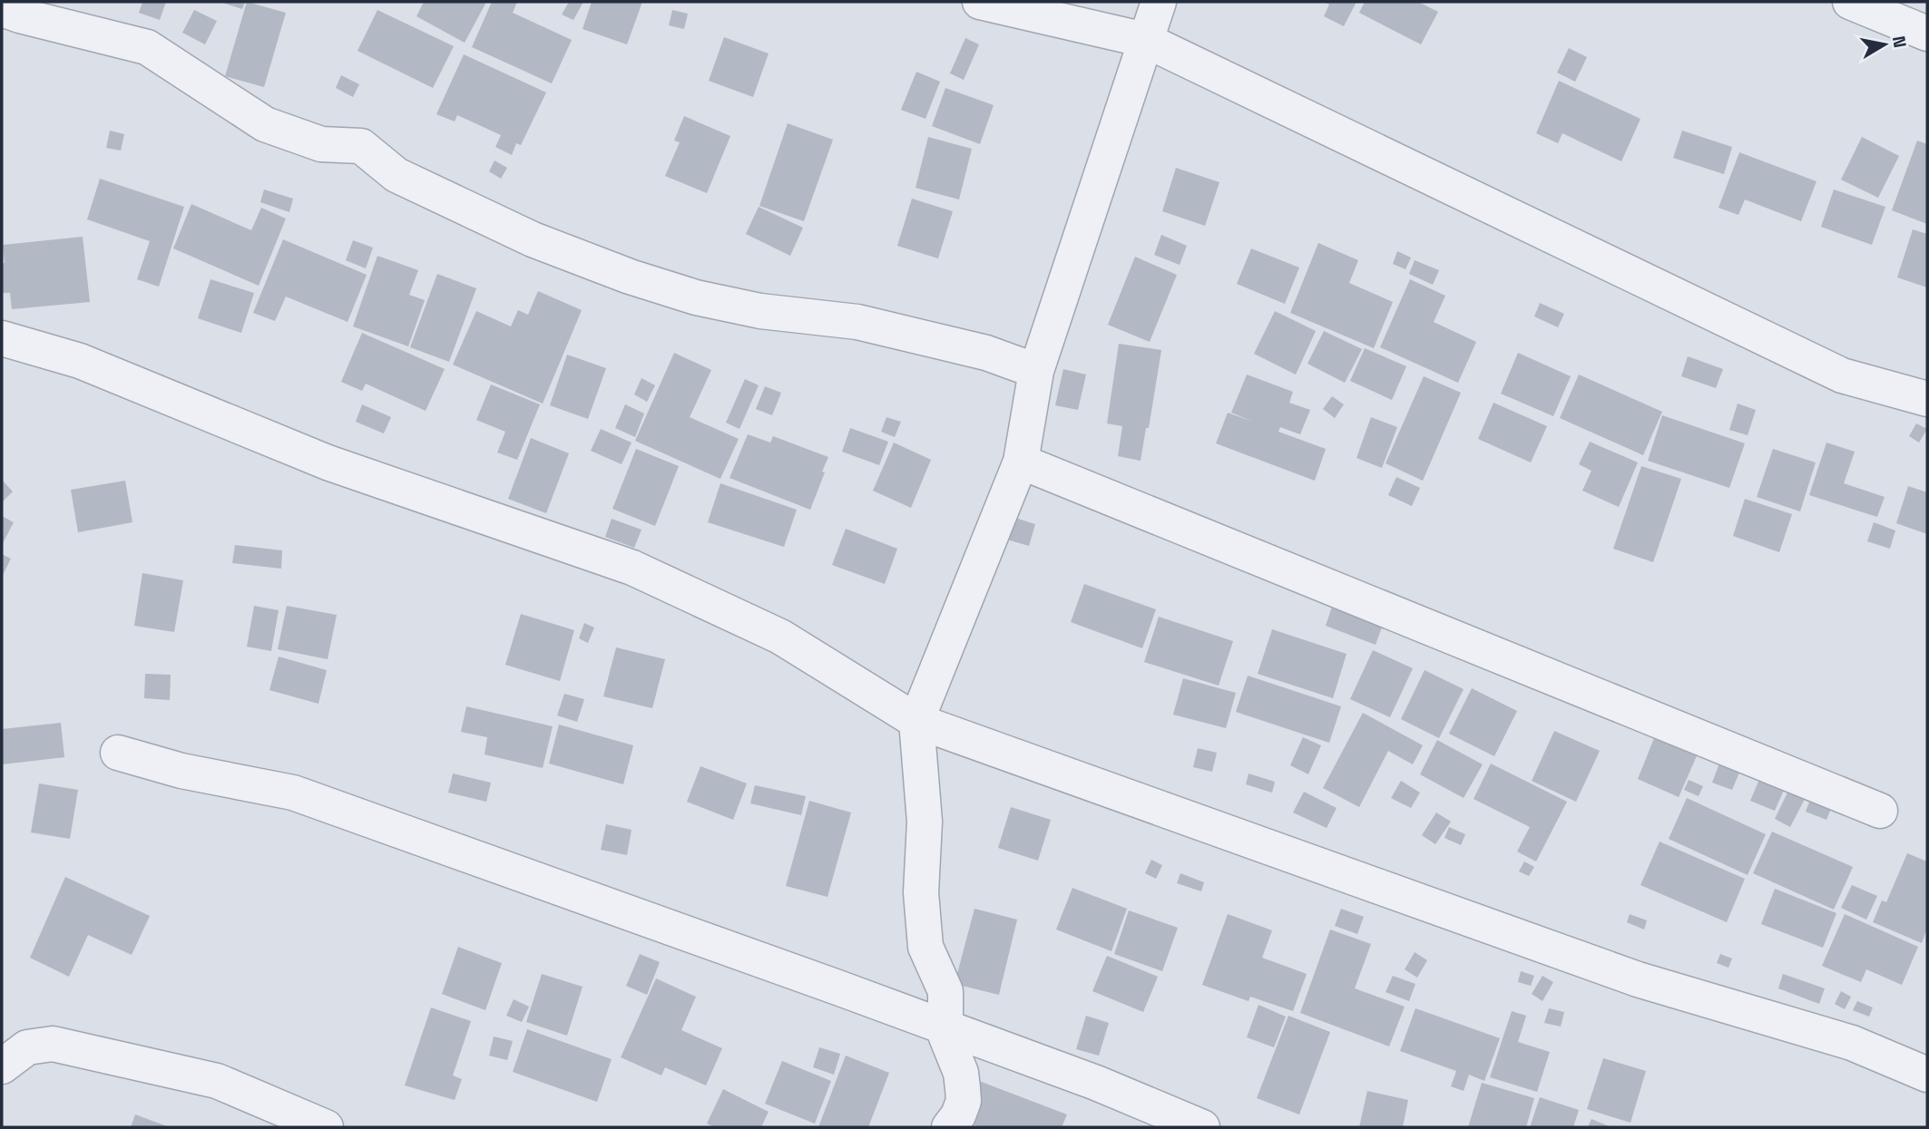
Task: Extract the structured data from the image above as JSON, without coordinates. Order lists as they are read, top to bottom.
{
  "north": "right"
}
